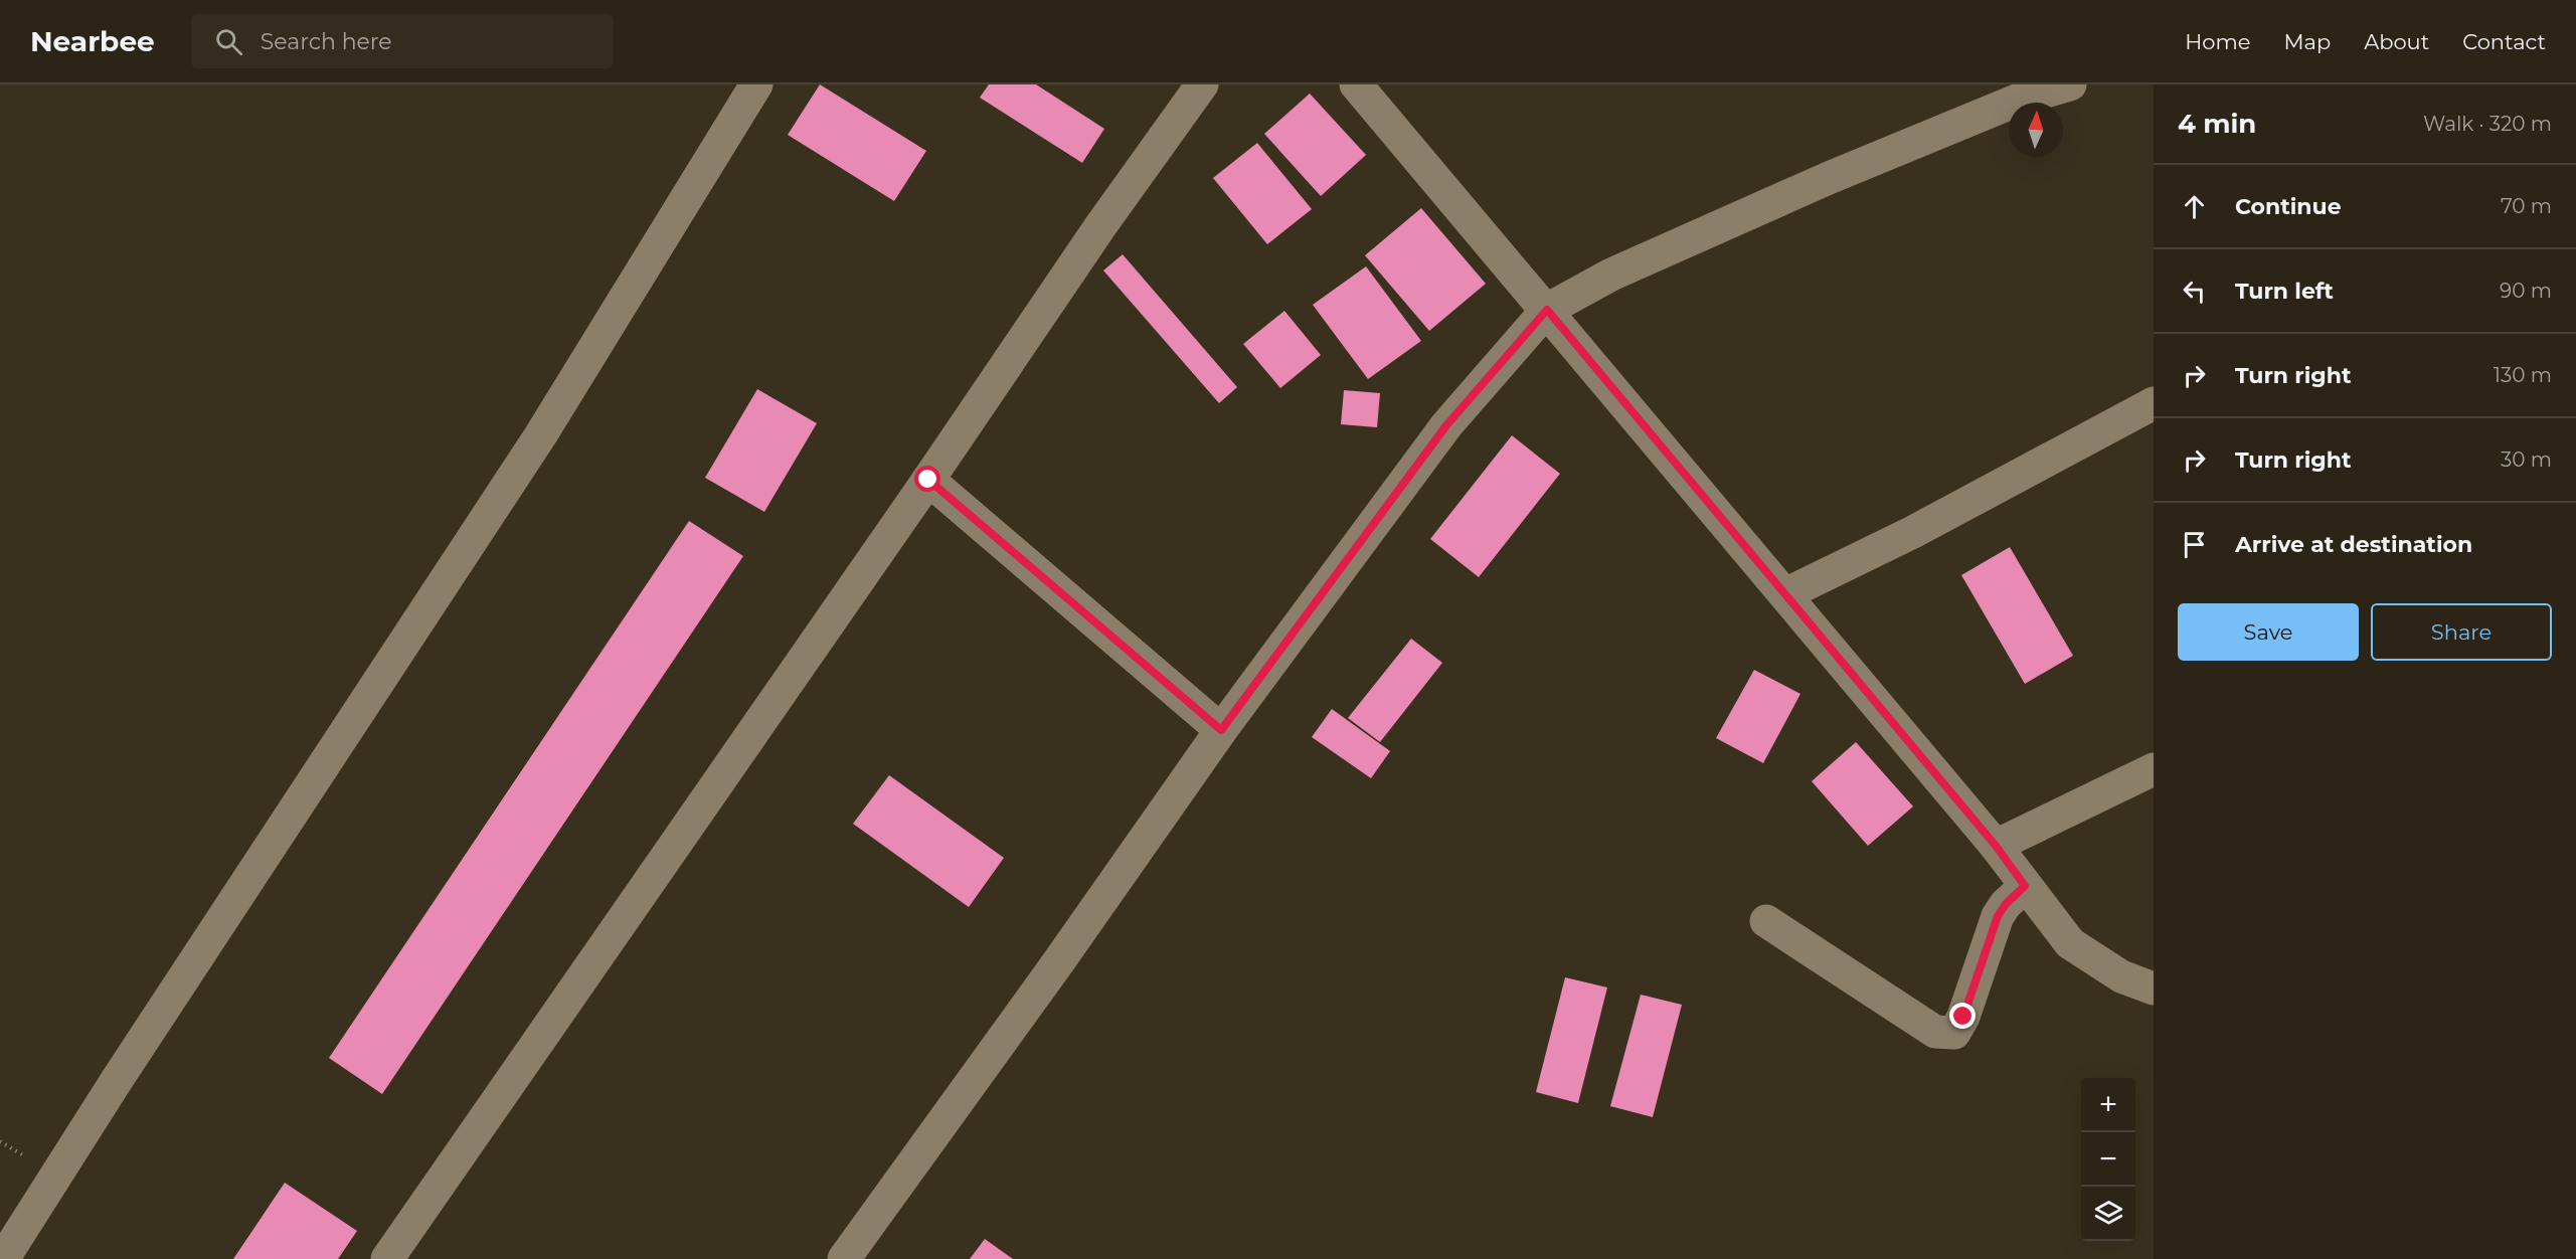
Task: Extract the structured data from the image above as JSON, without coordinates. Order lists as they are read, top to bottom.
{
  "north": "top",
  "page": {
    "header": "Nearbee",
    "search": "Search here",
    "nav": [
      "Home",
      "Map",
      "About",
      "Contact"
    ],
    "heading": ["4 min", "Walk · 320 m"],
    "list": [
      ["Continue", "70 m"],
      ["Turn left", "90 m"],
      ["Turn right", "130 m"],
      ["Turn right", "30 m"],
      "Arrive at destination"
    ],
    "buttons": ["Save", "Share"],
    "map_buttons": ["+", "−"]
  }
}
